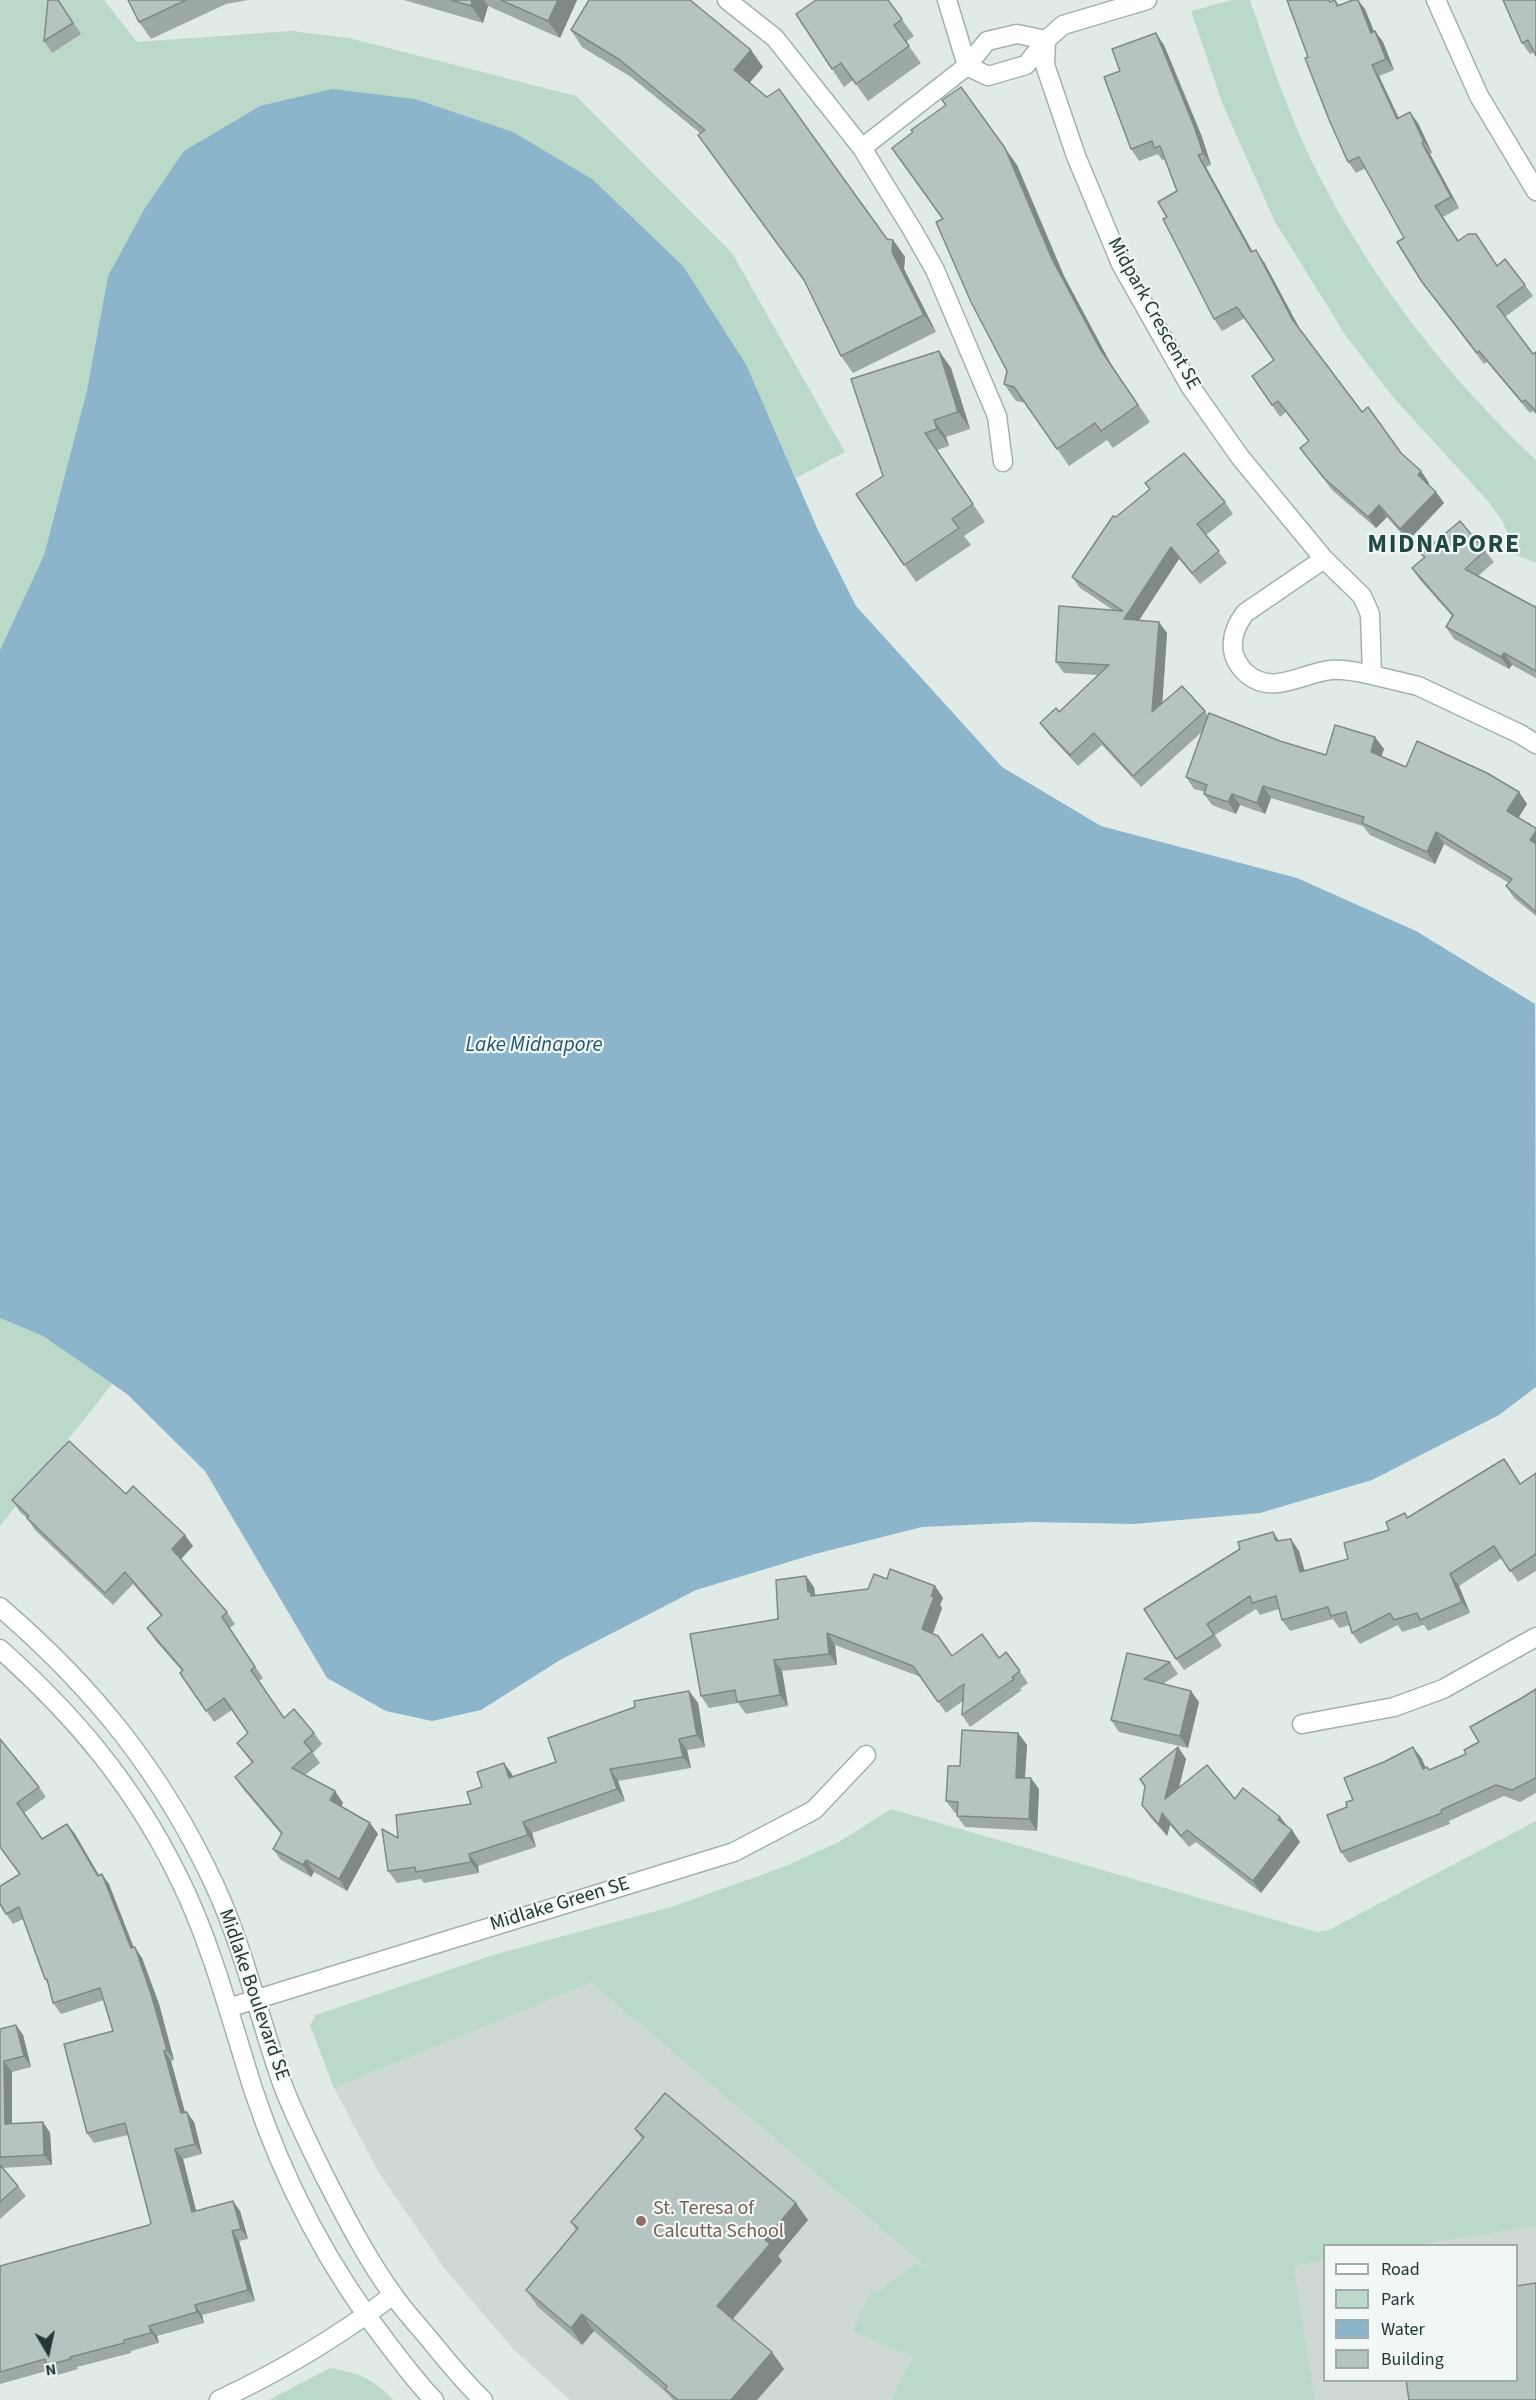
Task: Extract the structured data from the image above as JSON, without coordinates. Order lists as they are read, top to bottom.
{
  "streets": {
    "street": ["Midpark Crescent SE", "Midlake Green SE", "Midlake Boulevard SE"]
  },
  "crossings": [
    ["Midlake Green SE", "Midlake Boulevard SE"]
  ],
  "districts": ["MIDNAPORE"],
  "water": ["Lake Midnapore"],
  "places": ["St. Teresa of Calcutta School"],
  "legend": [
    "Road",
    "Park",
    "Water",
    "Building"
  ],
  "north": "bottom"
}
